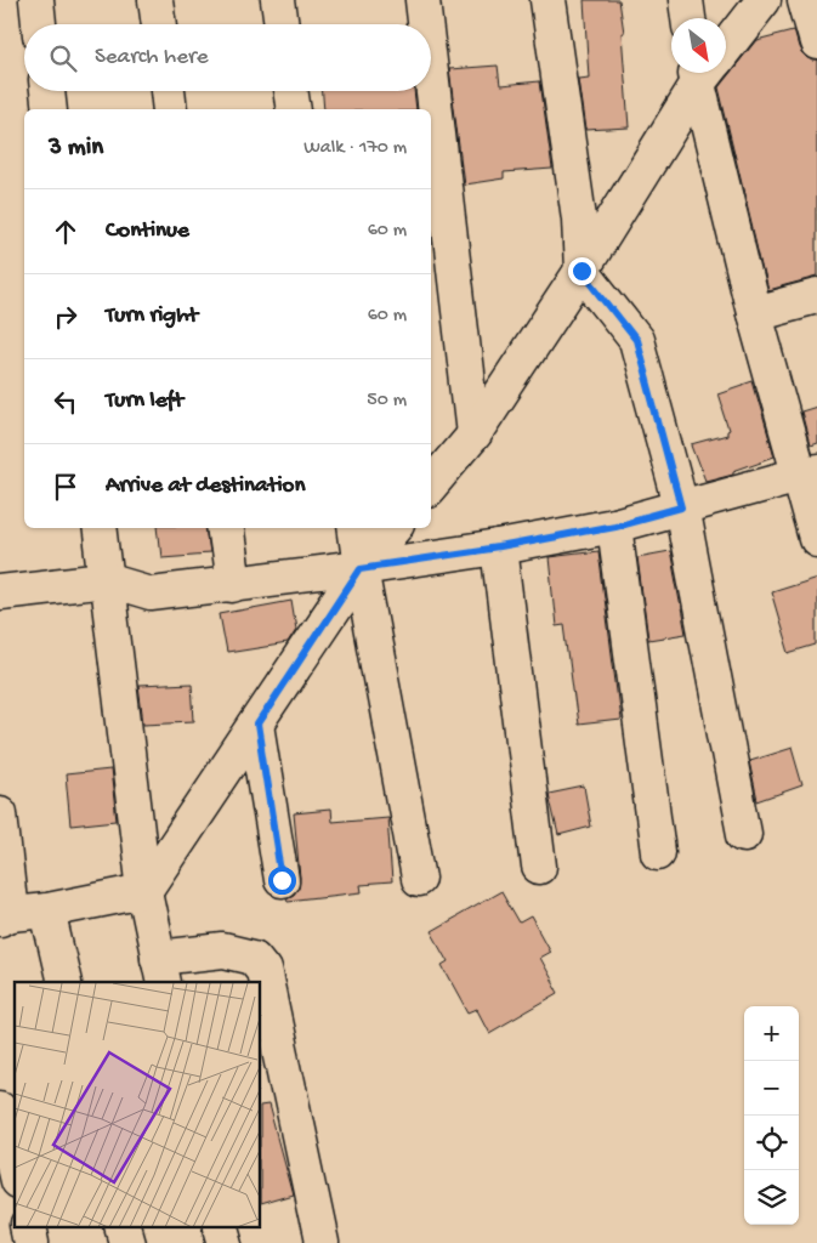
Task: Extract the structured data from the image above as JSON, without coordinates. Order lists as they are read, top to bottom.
{
  "north": "bottom right",
  "page": {
    "search": "Search here",
    "heading": ["3 min", "Walk · 170 m"],
    "list": [
      ["Continue", "60 m"],
      ["Turn right", "60 m"],
      ["Turn left", "50 m"],
      "Arrive at destination"
    ],
    "map_buttons": ["+", "−"]
  }
}
